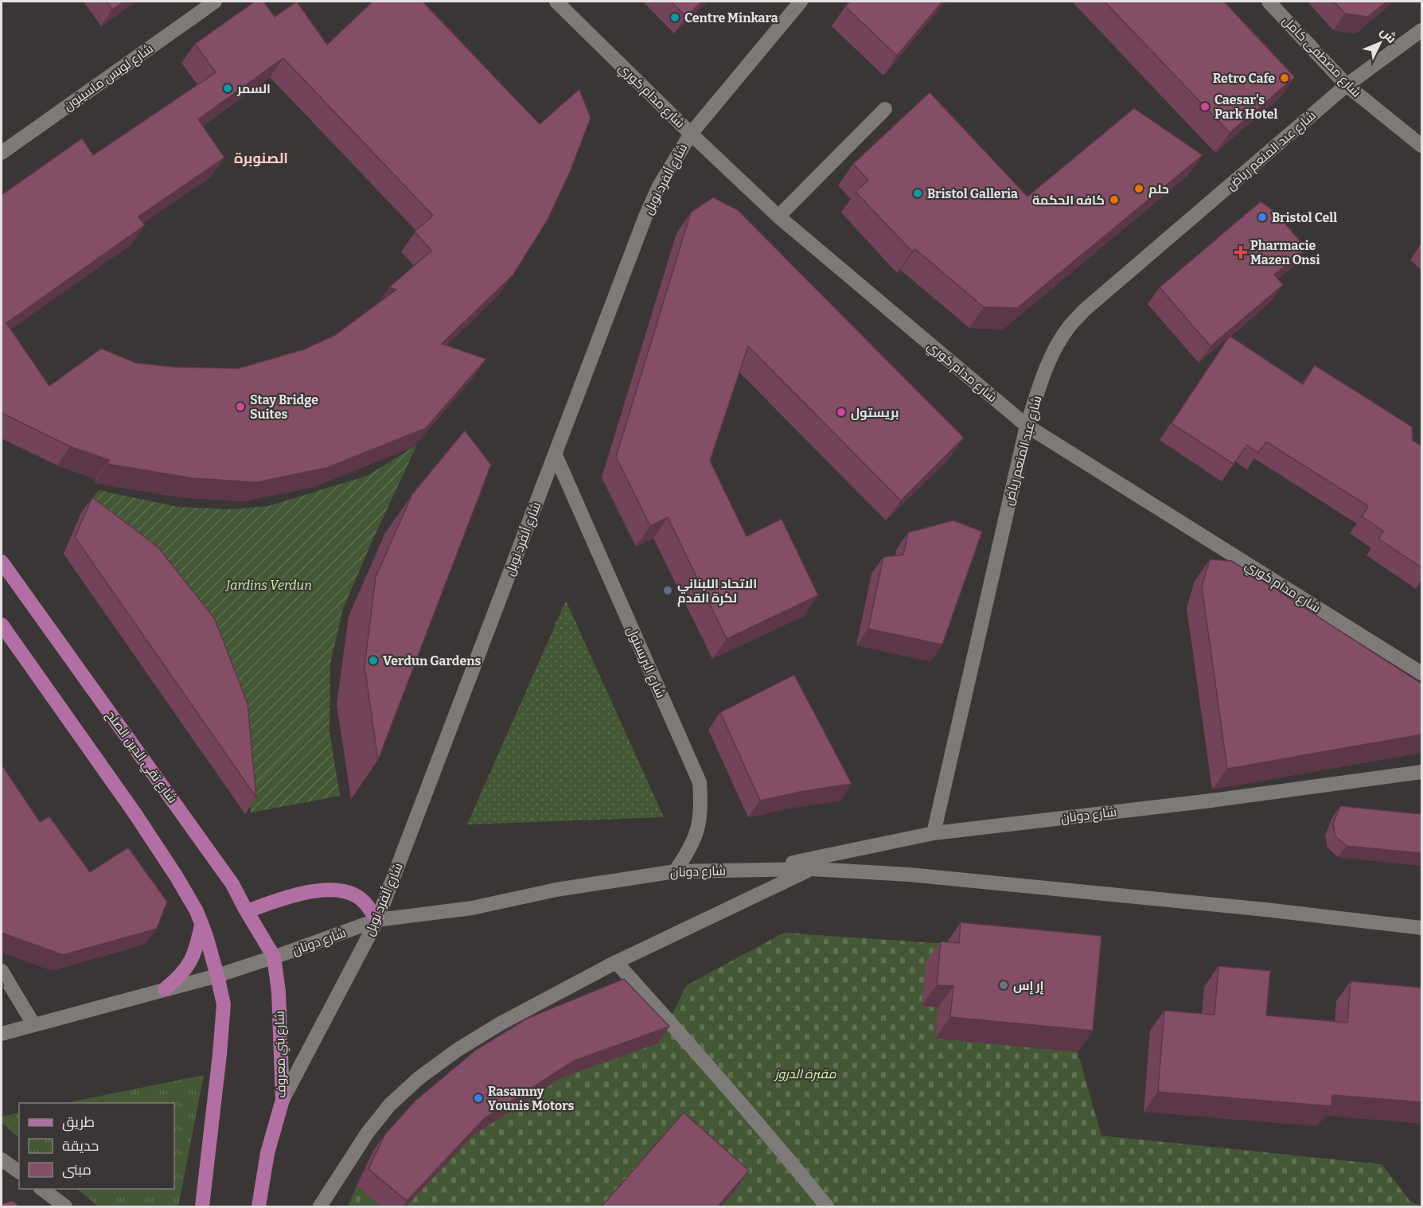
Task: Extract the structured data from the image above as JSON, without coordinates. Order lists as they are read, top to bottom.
{
  "streets": {
    "main road": ["شارع تقي الدين الصلح", "شارع بني معروف"],
    "street": [
      "شارع مصطفى كامل",
      "شارع لويس ماسينون",
      "شارع مدام كوري",
      "شارع عبد المنعم رياض",
      "شارع ألفرد نوبل",
      "شارع البريستول",
      "شارع دونان"
    ]
  },
  "crossings": [
    ["شارع مصطفى كامل", "شارع عبد المنعم رياض"],
    ["شارع مدام كوري", "شارع عبد المنعم رياض"],
    ["شارع مدام كوري", "شارع ألفرد نوبل"],
    ["شارع عبد المنعم رياض", "شارع دونان"],
    ["شارع ألفرد نوبل", "شارع البريستول"],
    ["شارع ألفرد نوبل", "شارع دونان"],
    ["شارع ألفرد نوبل", "شارع بني معروف"],
    ["شارع البريستول", "شارع دونان"],
    ["شارع تقي الدين الصلح", "شارع دونان"],
    ["شارع تقي الدين الصلح", "شارع بني معروف"],
    ["شارع دونان", "شارع بني معروف"]
  ],
  "districts": ["الصنوبرة"],
  "parks": ["Jardins Verdun", "مقبرة الدروز"],
  "places": {
    "other": [
      "Centre Minkara",
      "Retro Cafe",
      "السمر",
      "Caesar's Park Hotel",
      "حلم",
      "Bristol Galleria",
      "كافه الحكمة",
      "Bristol Cell",
      "Stay Bridge Suites",
      "بريستول",
      "الاتحاد اللبناني لكرة القدم",
      "Verdun Gardens",
      "إر إس",
      "Rasamny Younis Motors"
    ],
    "health": ["Pharmacie Mazen Onsi"]
  },
  "legend": ["طريق", "حديقة", "مبنى"],
  "north": "top right"
}
